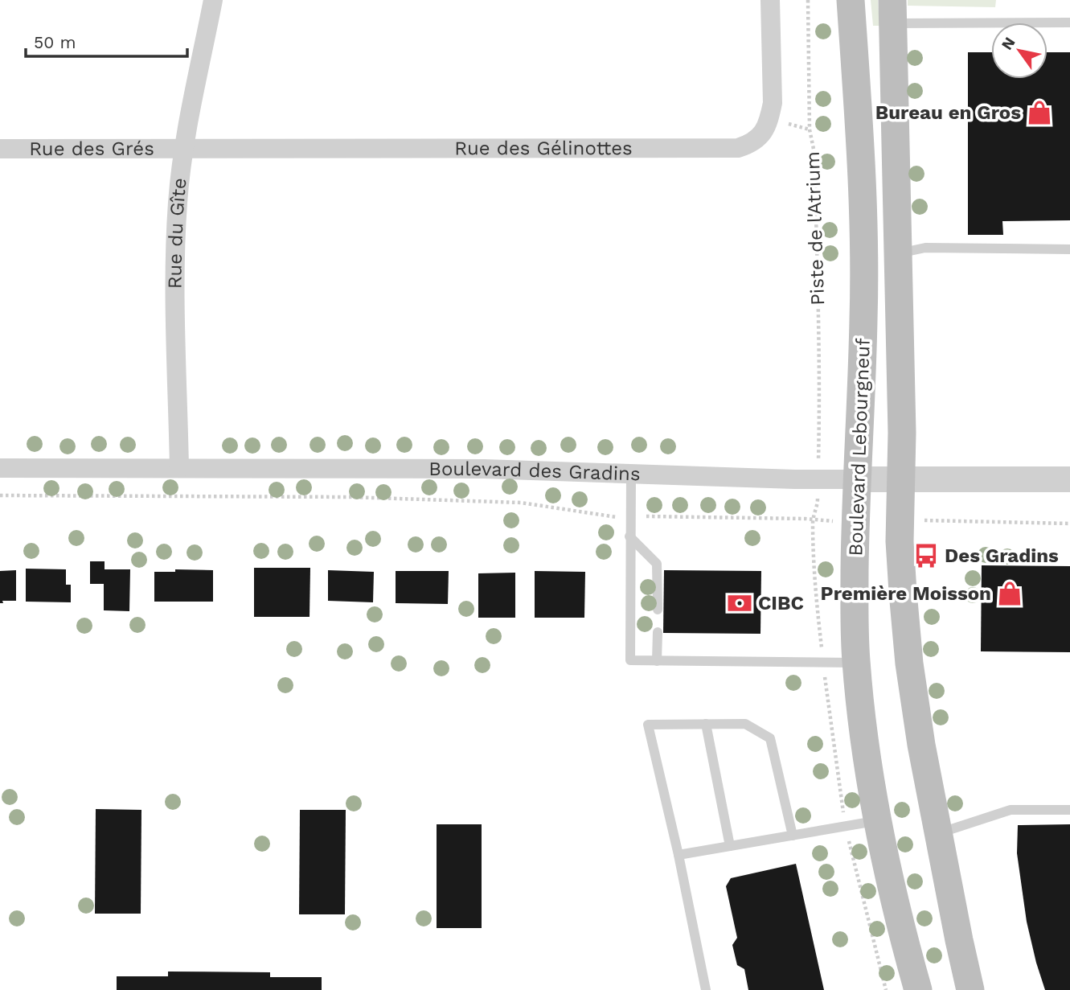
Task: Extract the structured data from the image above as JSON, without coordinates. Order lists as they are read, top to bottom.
{
  "streets": {
    "main road": ["Boulevard Lebourgneuf"],
    "street": [
      "Rue des Grés",
      "Rue des Gélinottes",
      "Rue du Gîte",
      "Boulevard des Gradins"
    ],
    "path": ["Piste de l'Atrium"]
  },
  "crossings": [
    ["Rue des Grés", "Rue des Gélinottes"],
    ["Rue des Grés", "Rue du Gîte"],
    ["Rue des Gélinottes", "Rue du Gîte"],
    ["Rue du Gîte", "Boulevard des Gradins"],
    ["Boulevard Lebourgneuf", "Boulevard des Gradins"]
  ],
  "places": {
    "shop": ["Bureau en Gros", "Première Moisson"],
    "bus stop": ["Des Gradins"],
    "bank": ["CIBC"]
  },
  "scale_bar": "50 m",
  "north": "top left"
}
